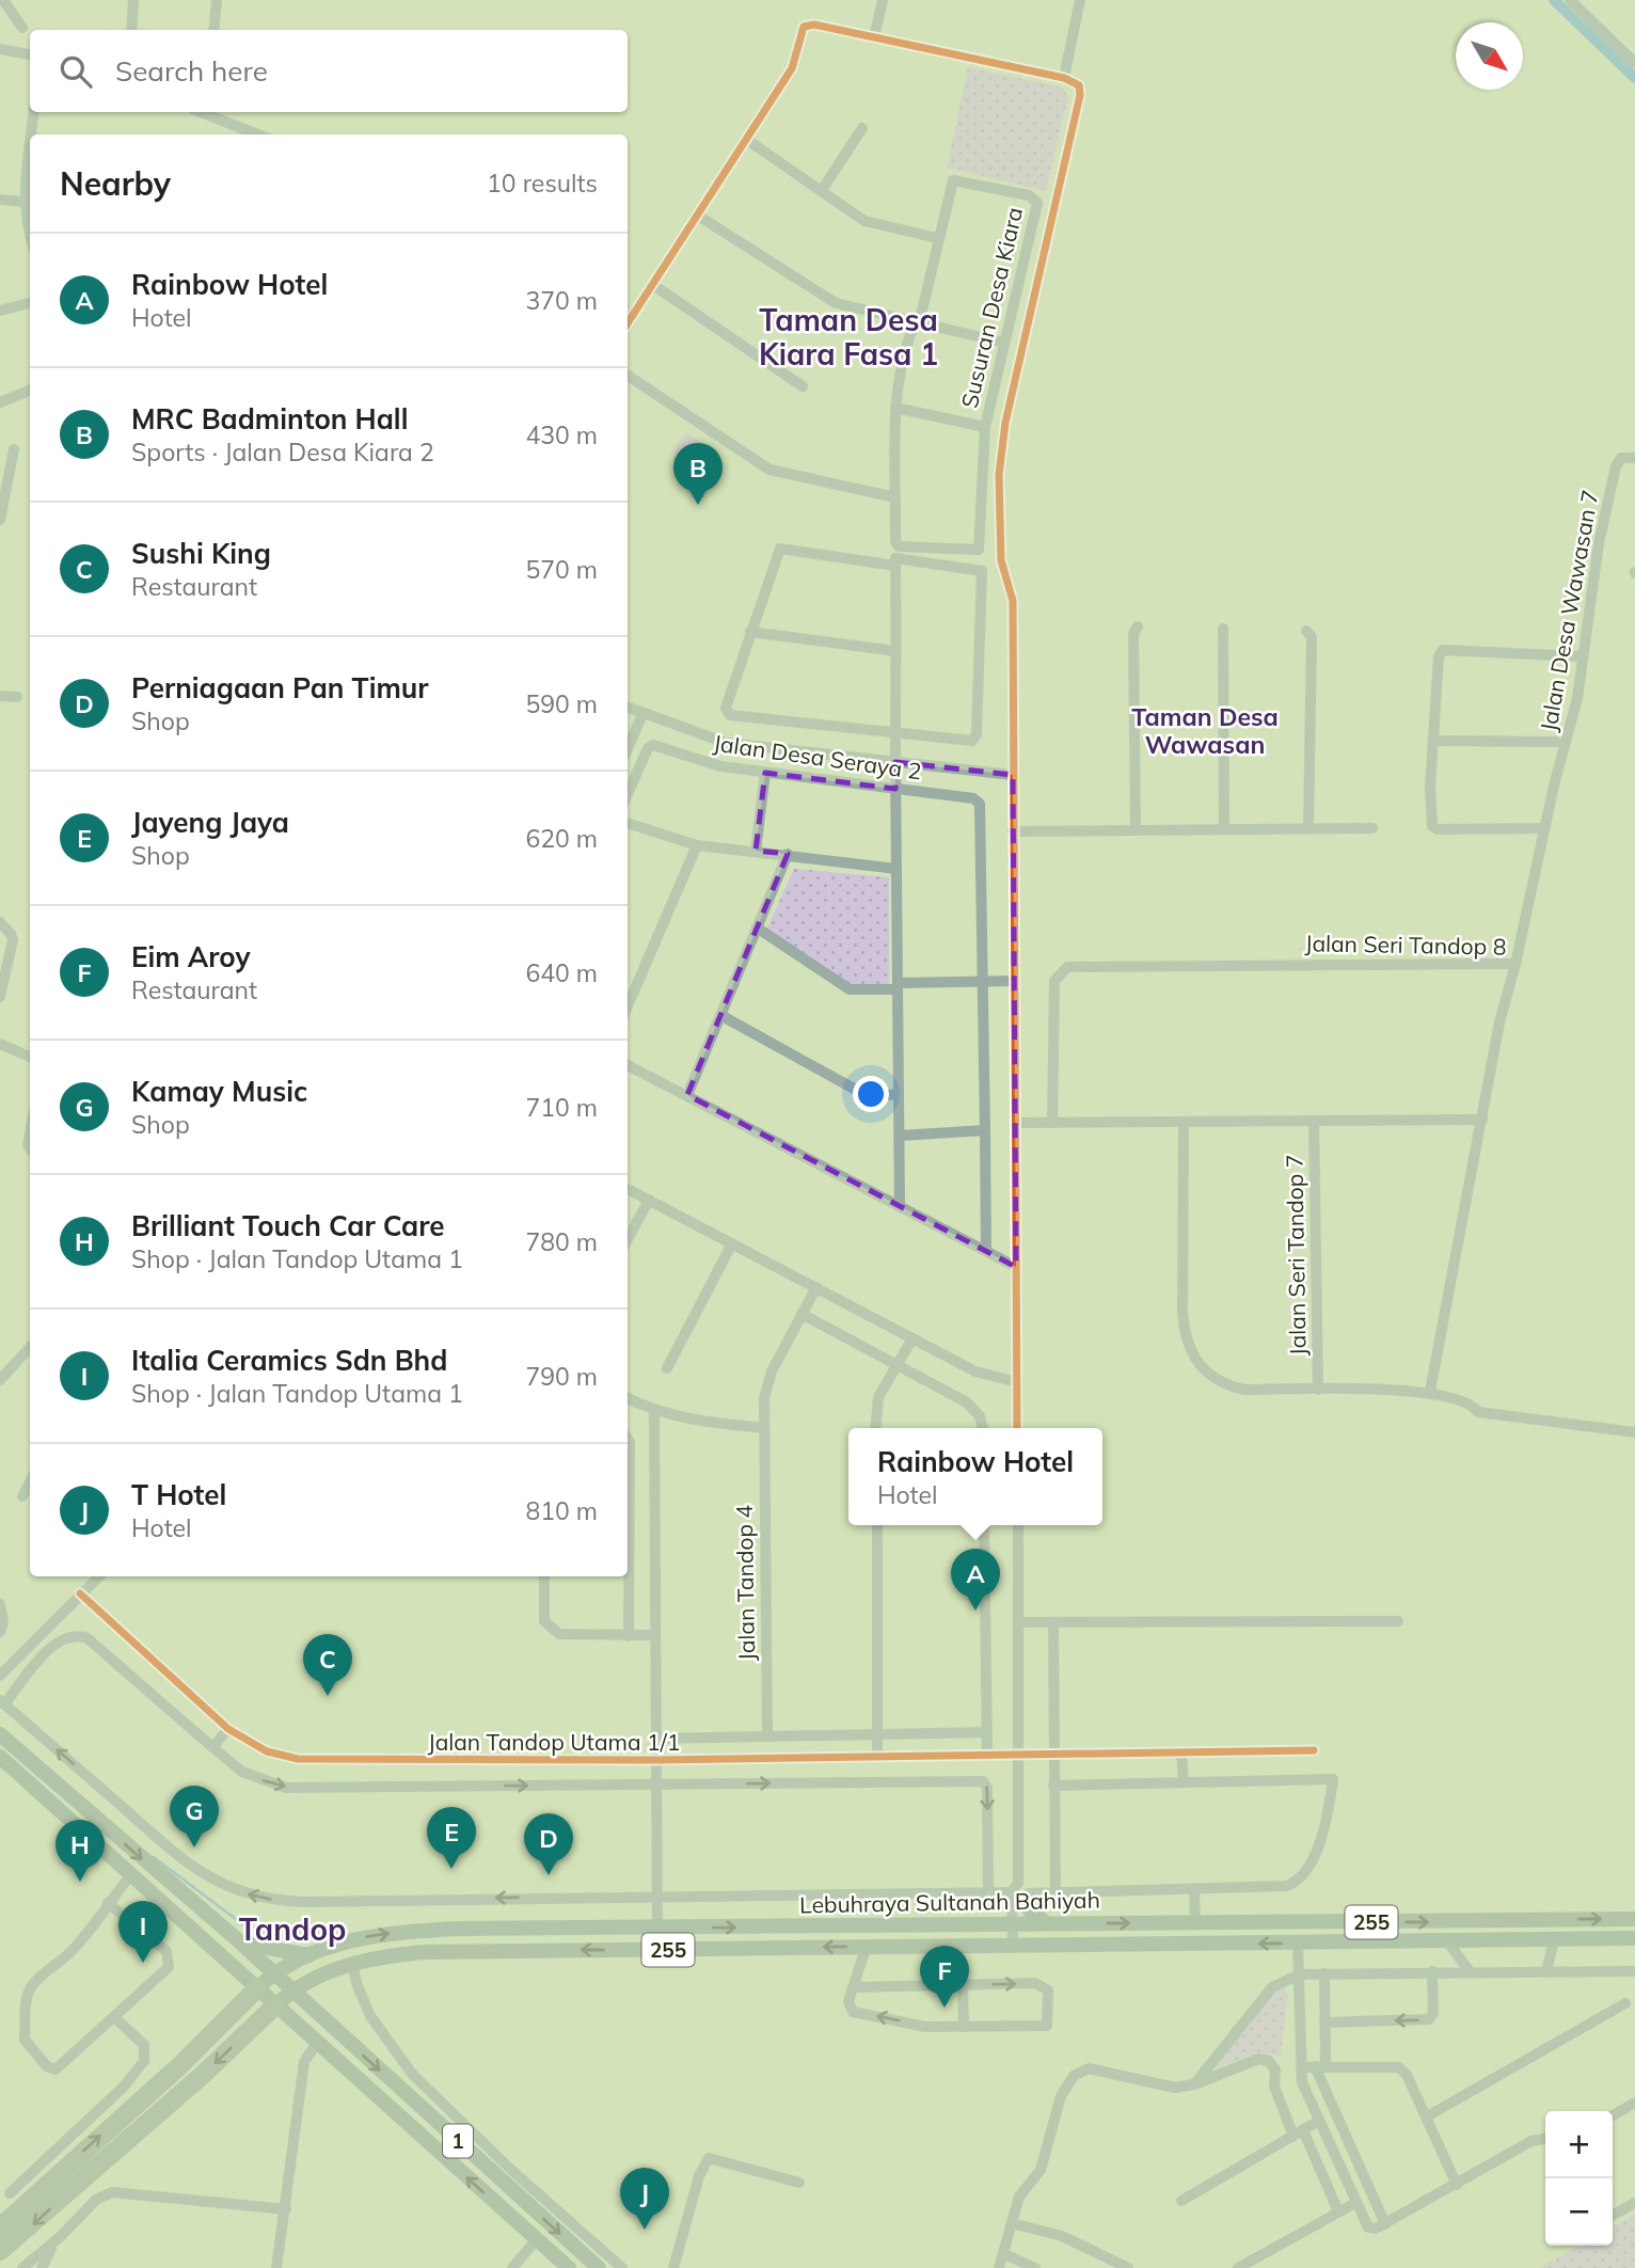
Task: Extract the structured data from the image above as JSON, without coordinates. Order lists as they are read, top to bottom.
{
  "streets": {
    "main road": ["Lebuhraya Sultanah Bahiyah", "255", "1"],
    "street": [
      "Susuran Desa Kiara",
      "Jalan Desa Wawasan 7",
      "Jalan Desa Seraya 2",
      "Jalan Seri Tandop 8",
      "Jalan Seri Tandop 7",
      "Jalan Tandop 4",
      "Jalan Tandop Utama 1/1"
    ]
  },
  "crossings": [
    ["Lebuhraya Sultanah Bahiyah", "1"]
  ],
  "districts": ["Taman Desa Kiara Fasa 1", "Taman Desa Wawasan", "Tandop"],
  "north": "bottom right",
  "page": {
    "search": "Search here",
    "heading": ["Nearby", "10 results"],
    "list": [
      {
        "mark": "A",
        "name": "Rainbow Hotel",
        "note": "Hotel",
        "value": "370 m"
      },
      {
        "mark": "B",
        "name": "MRC Badminton Hall",
        "note": "Sports · Jalan Desa Kiara 2",
        "value": "430 m"
      },
      {
        "mark": "C",
        "name": "Sushi King",
        "note": "Restaurant",
        "value": "570 m"
      },
      {
        "mark": "D",
        "name": "Perniagaan Pan Timur",
        "note": "Shop",
        "value": "590 m"
      },
      {
        "mark": "E",
        "name": "Jayeng Jaya",
        "note": "Shop",
        "value": "620 m"
      },
      {
        "mark": "F",
        "name": "Eim Aroy",
        "note": "Restaurant",
        "value": "640 m"
      },
      {
        "mark": "G",
        "name": "Kamay Music",
        "note": "Shop",
        "value": "710 m"
      },
      {
        "mark": "H",
        "name": "Brilliant Touch Car Care",
        "note": "Shop · Jalan Tandop Utama 1",
        "value": "780 m"
      },
      {
        "mark": "I",
        "name": "Italia Ceramics Sdn Bhd",
        "note": "Shop · Jalan Tandop Utama 1",
        "value": "790 m"
      },
      {
        "mark": "J",
        "name": "T Hotel",
        "note": "Hotel",
        "value": "810 m"
      }
    ],
    "pins": [
      "B",
      "A",
      "C",
      "G",
      "E",
      "D",
      "H",
      "I",
      "F",
      "J"
    ],
    "popup": ["Rainbow Hotel", "Hotel"],
    "map_buttons": ["+", "−"]
  }
}
